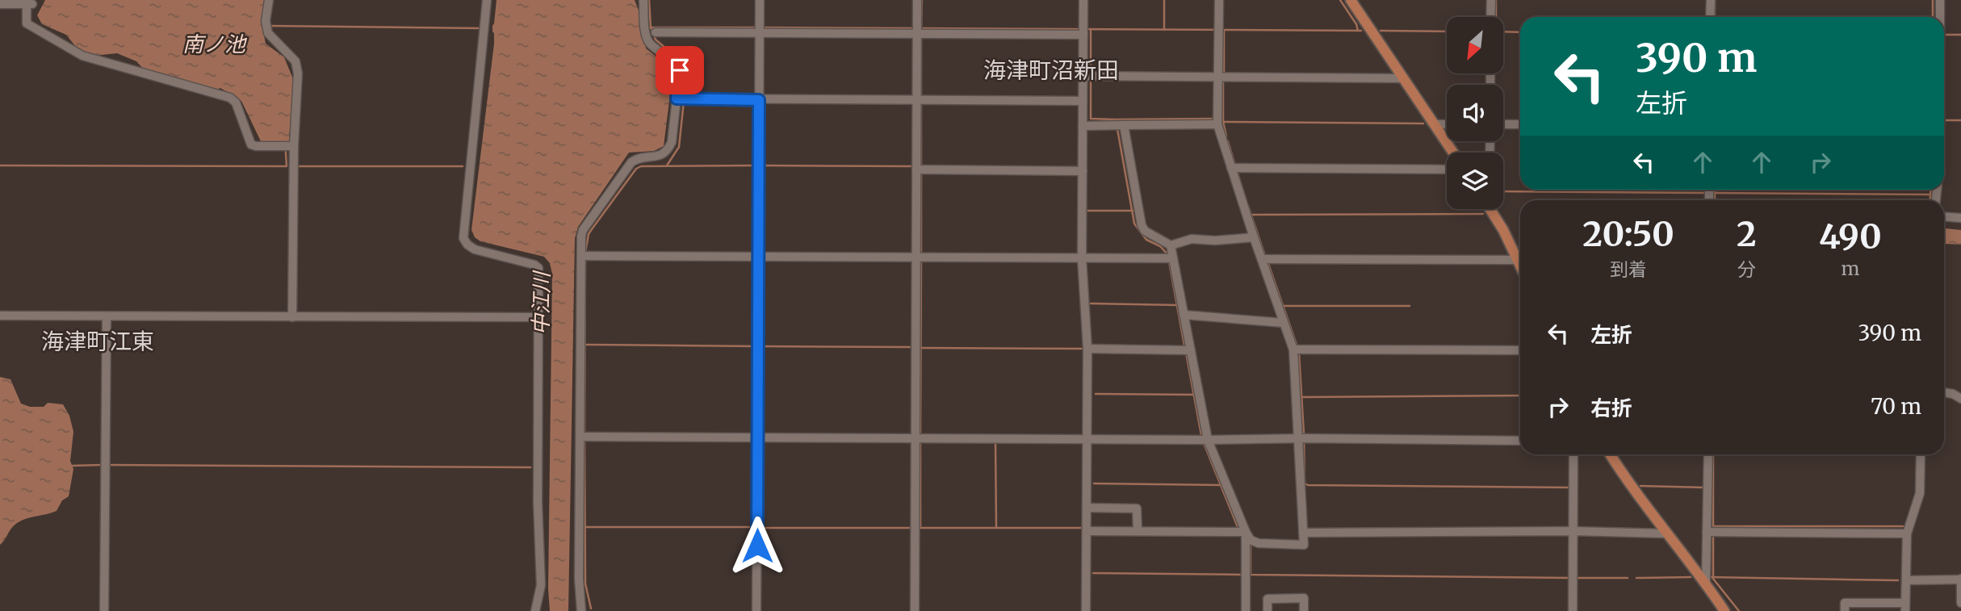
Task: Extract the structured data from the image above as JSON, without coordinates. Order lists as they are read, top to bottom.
{
  "districts": ["海津町沼新田", "海津町江東"],
  "water": ["南ノ池", "中江川"],
  "north": "bottom left",
  "page": {
    "turn": ["390 m", "左折"],
    "eta": [
      "20:50",
      "到着",
      "2",
      "分",
      "490",
      "m"
    ],
    "list": [
      {
        "name": "左折",
        "value": "390 m"
      },
      {
        "name": "右折",
        "value": "70 m"
      }
    ]
  }
}
